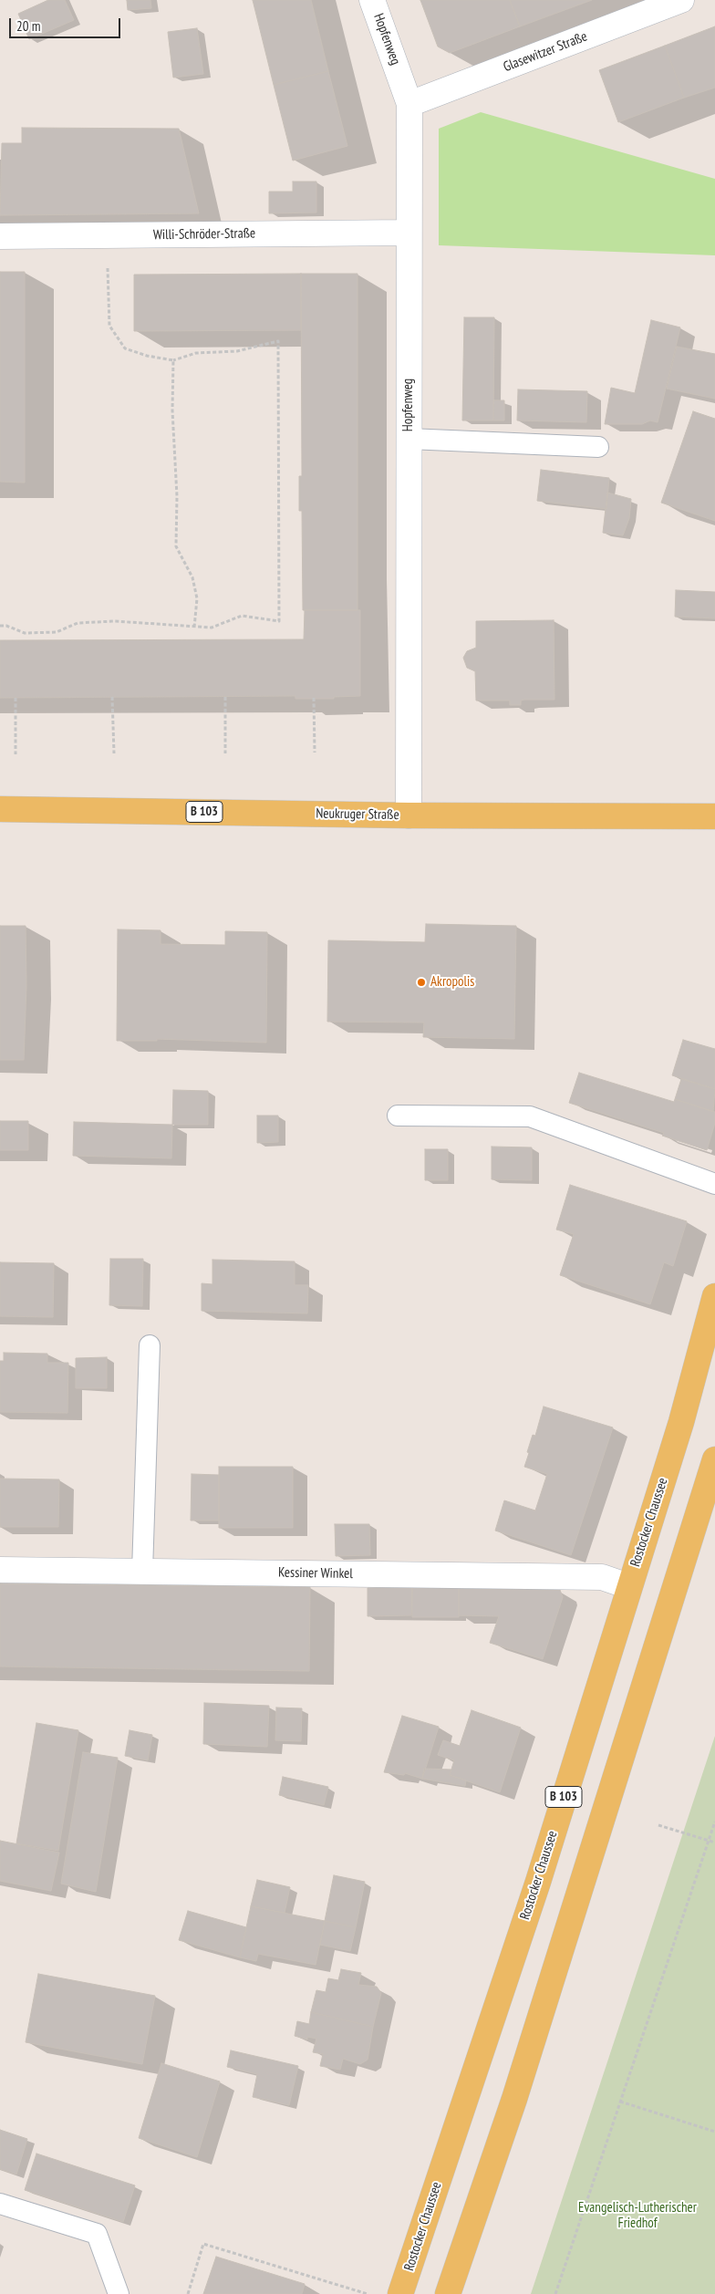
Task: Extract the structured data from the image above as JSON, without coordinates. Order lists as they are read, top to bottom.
{
  "streets": {
    "main road": ["B 103", "Neukruger Straße", "Rostocker Chaussee"],
    "street": [
      "Hopfenweg",
      "Glasewitzer Straße",
      "Willi-Schröder-Straße",
      "Kessiner Winkel"
    ]
  },
  "crossings": [
    ["Hopfenweg", "Glasewitzer Straße"],
    ["Hopfenweg", "Willi-Schröder-Straße"],
    ["Hopfenweg", "Neukruger Straße"],
    ["Rostocker Chaussee", "Kessiner Winkel"]
  ],
  "parks": ["Evangelisch-Lutherischer Friedhof"],
  "places": ["Akropolis"],
  "scale_bar": "20 m"
}
